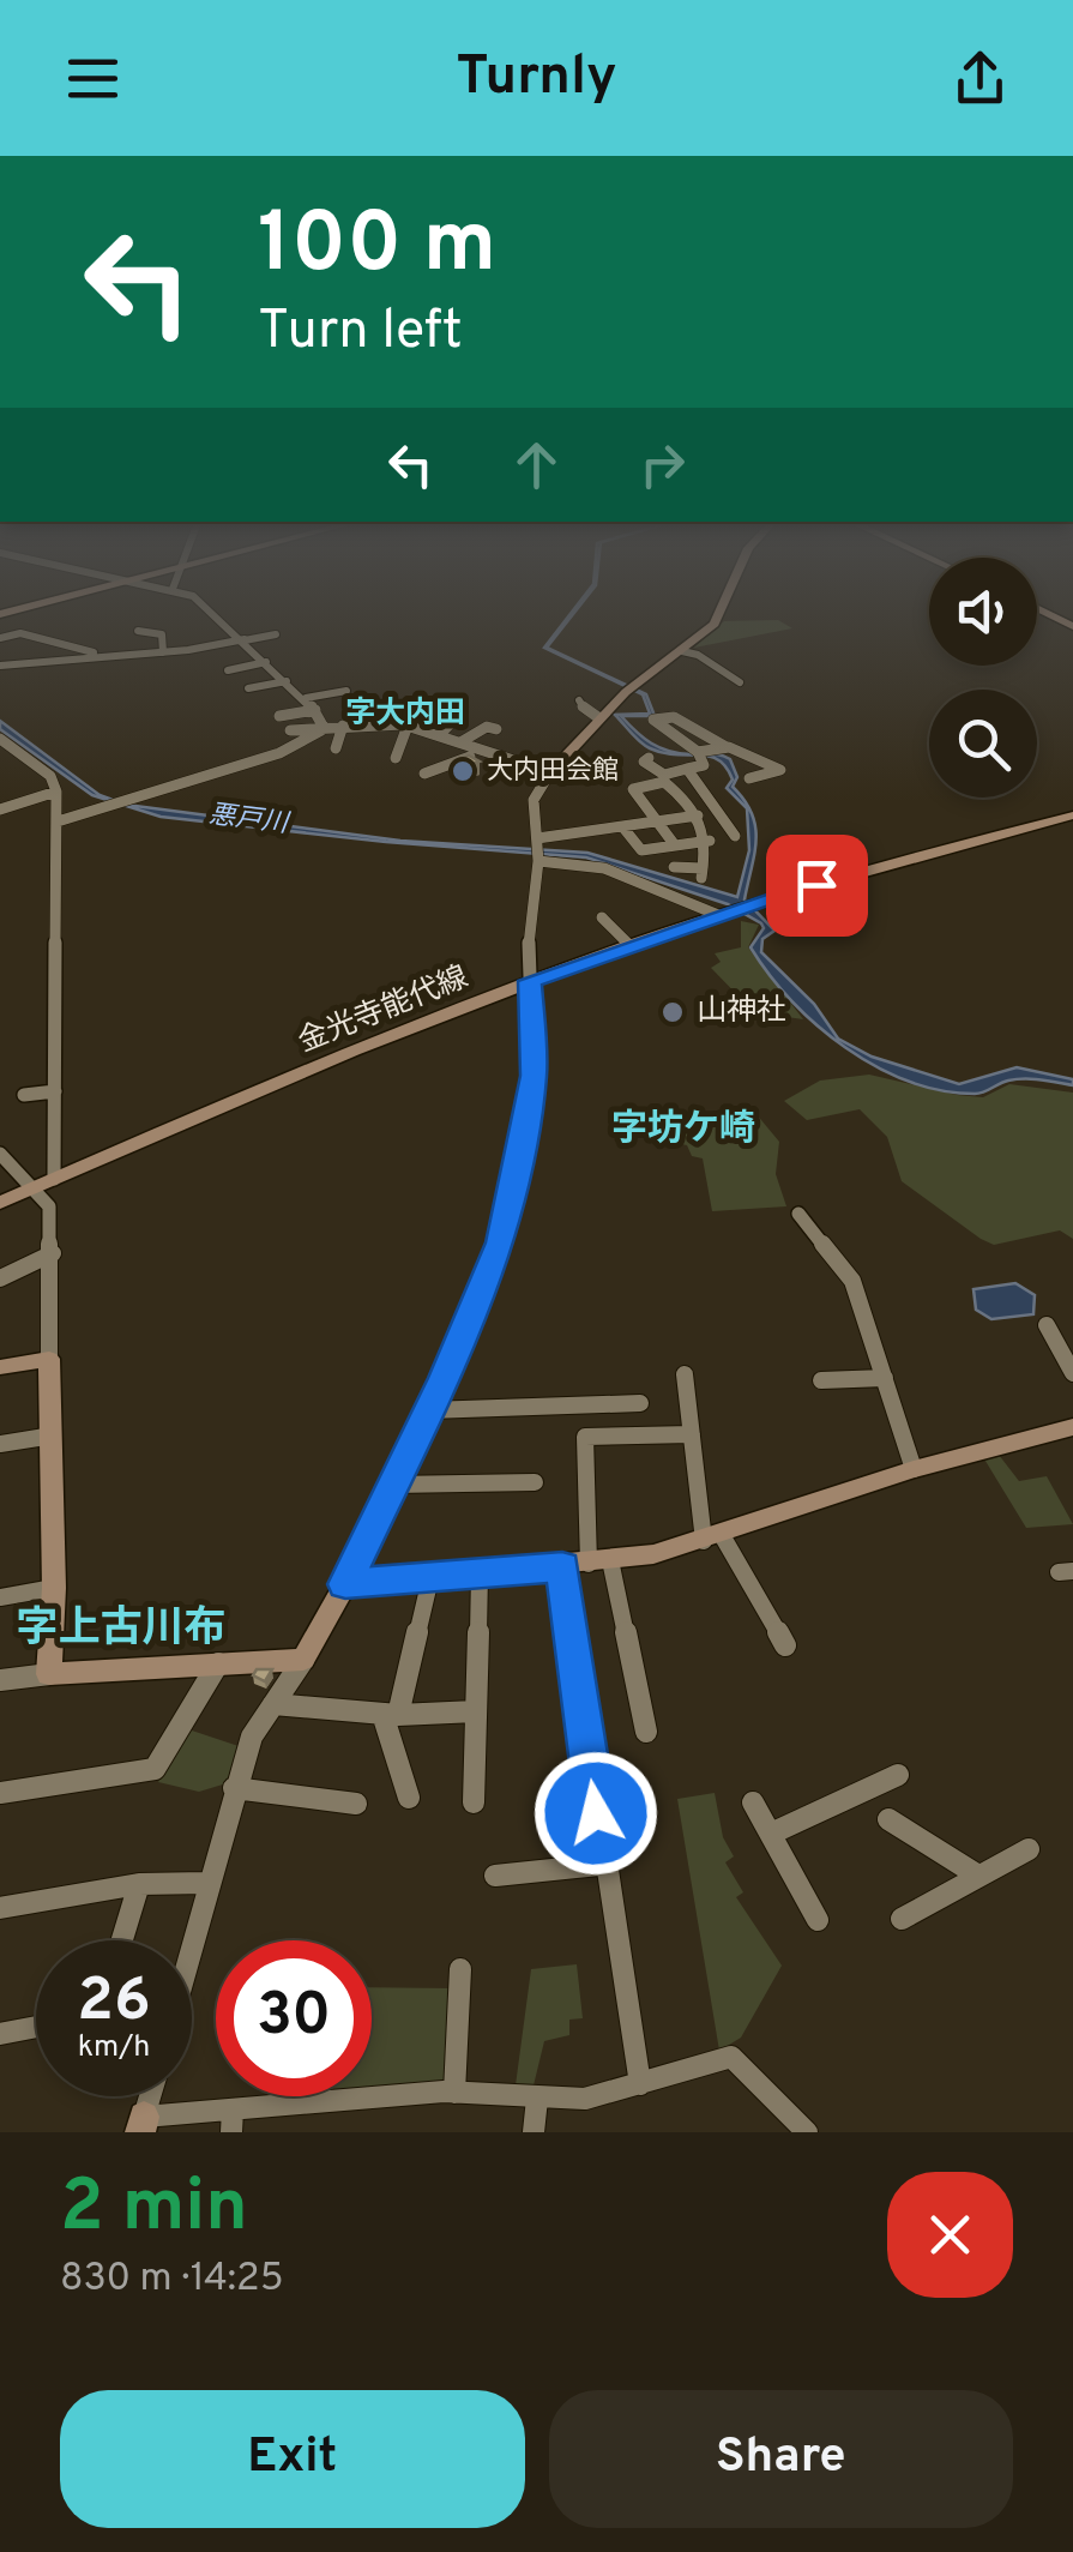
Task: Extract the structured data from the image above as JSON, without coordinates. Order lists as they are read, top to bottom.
{
  "streets": {
    "street": ["金光寺能代線"]
  },
  "districts": ["字大内田", "字坊ケ崎", "字上古川布"],
  "water": ["悪戸川"],
  "places": ["大内田会館", "山神社"],
  "page": {
    "header": "Turnly",
    "turn": ["100 m", "Turn left"],
    "speed": "26 km/h",
    "limit": "30",
    "heading": ["2 min", "830 m · 14:25"],
    "buttons": ["Exit", "Share"]
  }
}
